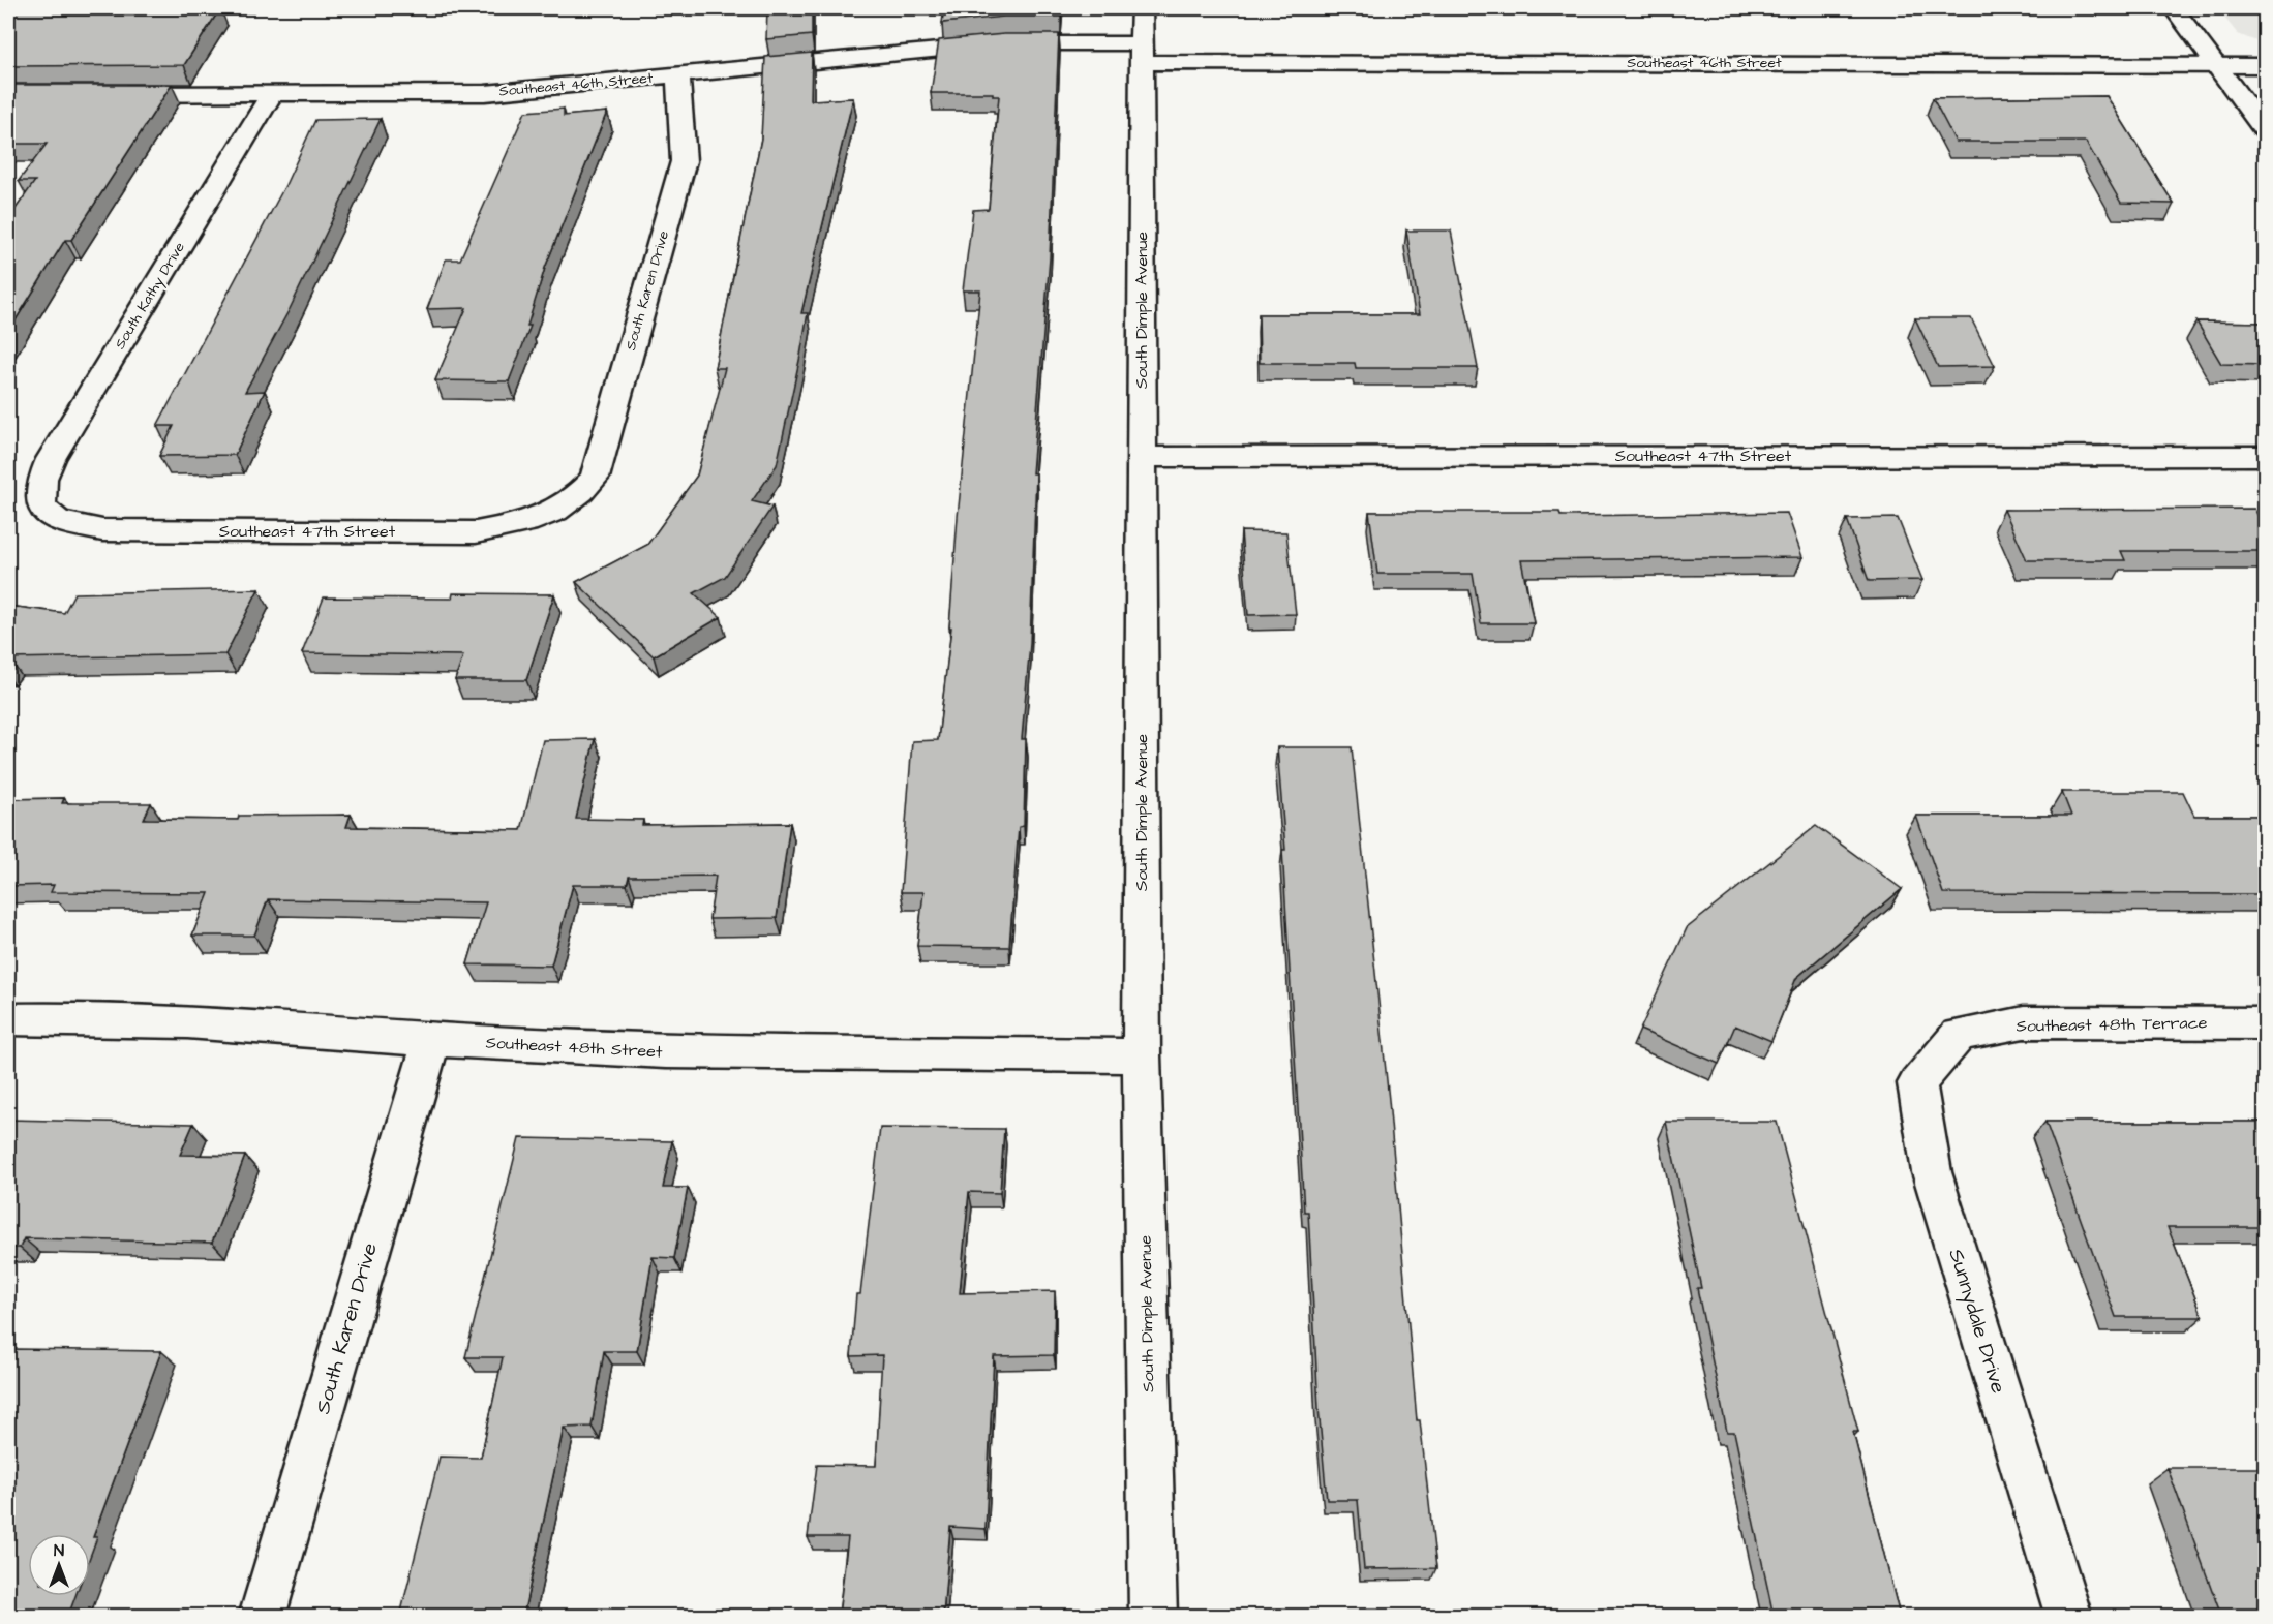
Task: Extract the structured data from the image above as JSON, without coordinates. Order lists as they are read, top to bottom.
{
  "streets": {
    "street": [
      "Southeast 46th Street",
      "South Karen Drive",
      "South Kathy Drive",
      "South Dimple Avenue",
      "Southeast 47th Street",
      "Southeast 48th Terrace",
      "Southeast 48th Street",
      "Sunnydale Drive"
    ]
  },
  "crossings": [
    ["Southeast 46th Street", "South Karen Drive"],
    ["Southeast 46th Street", "South Kathy Drive"],
    ["Southeast 46th Street", "South Dimple Avenue"],
    ["South Karen Drive", "Southeast 47th Street"],
    ["South Karen Drive", "Southeast 48th Street"],
    ["South Kathy Drive", "Southeast 47th Street"],
    ["South Dimple Avenue", "Southeast 47th Street"],
    ["South Dimple Avenue", "Southeast 48th Street"],
    ["Southeast 48th Terrace", "Sunnydale Drive"]
  ],
  "north": "top"
}
